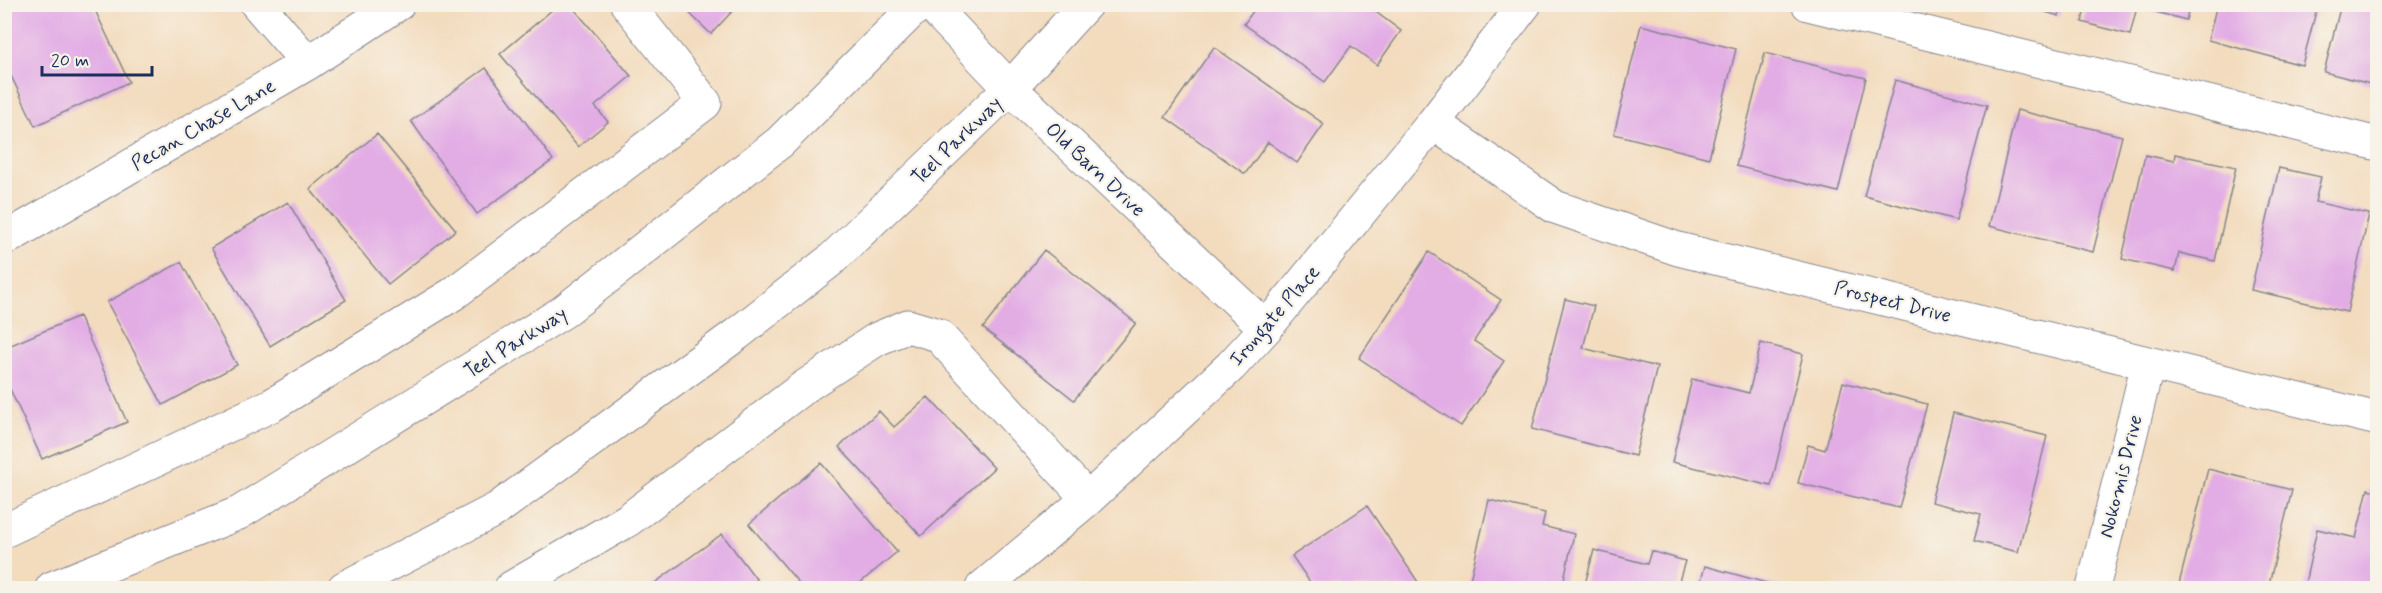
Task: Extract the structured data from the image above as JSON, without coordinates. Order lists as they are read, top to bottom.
{
  "streets": {
    "street": [
      "Pecan Chase Lane",
      "Teel Parkway",
      "Old Barn Drive",
      "Prospect Drive",
      "Irongate Place",
      "Nokomis Drive"
    ]
  },
  "crossings": [
    ["Teel Parkway", "Old Barn Drive"],
    ["Old Barn Drive", "Irongate Place"],
    ["Prospect Drive", "Irongate Place"],
    ["Prospect Drive", "Nokomis Drive"]
  ],
  "scale_bar": "20 m"
}
